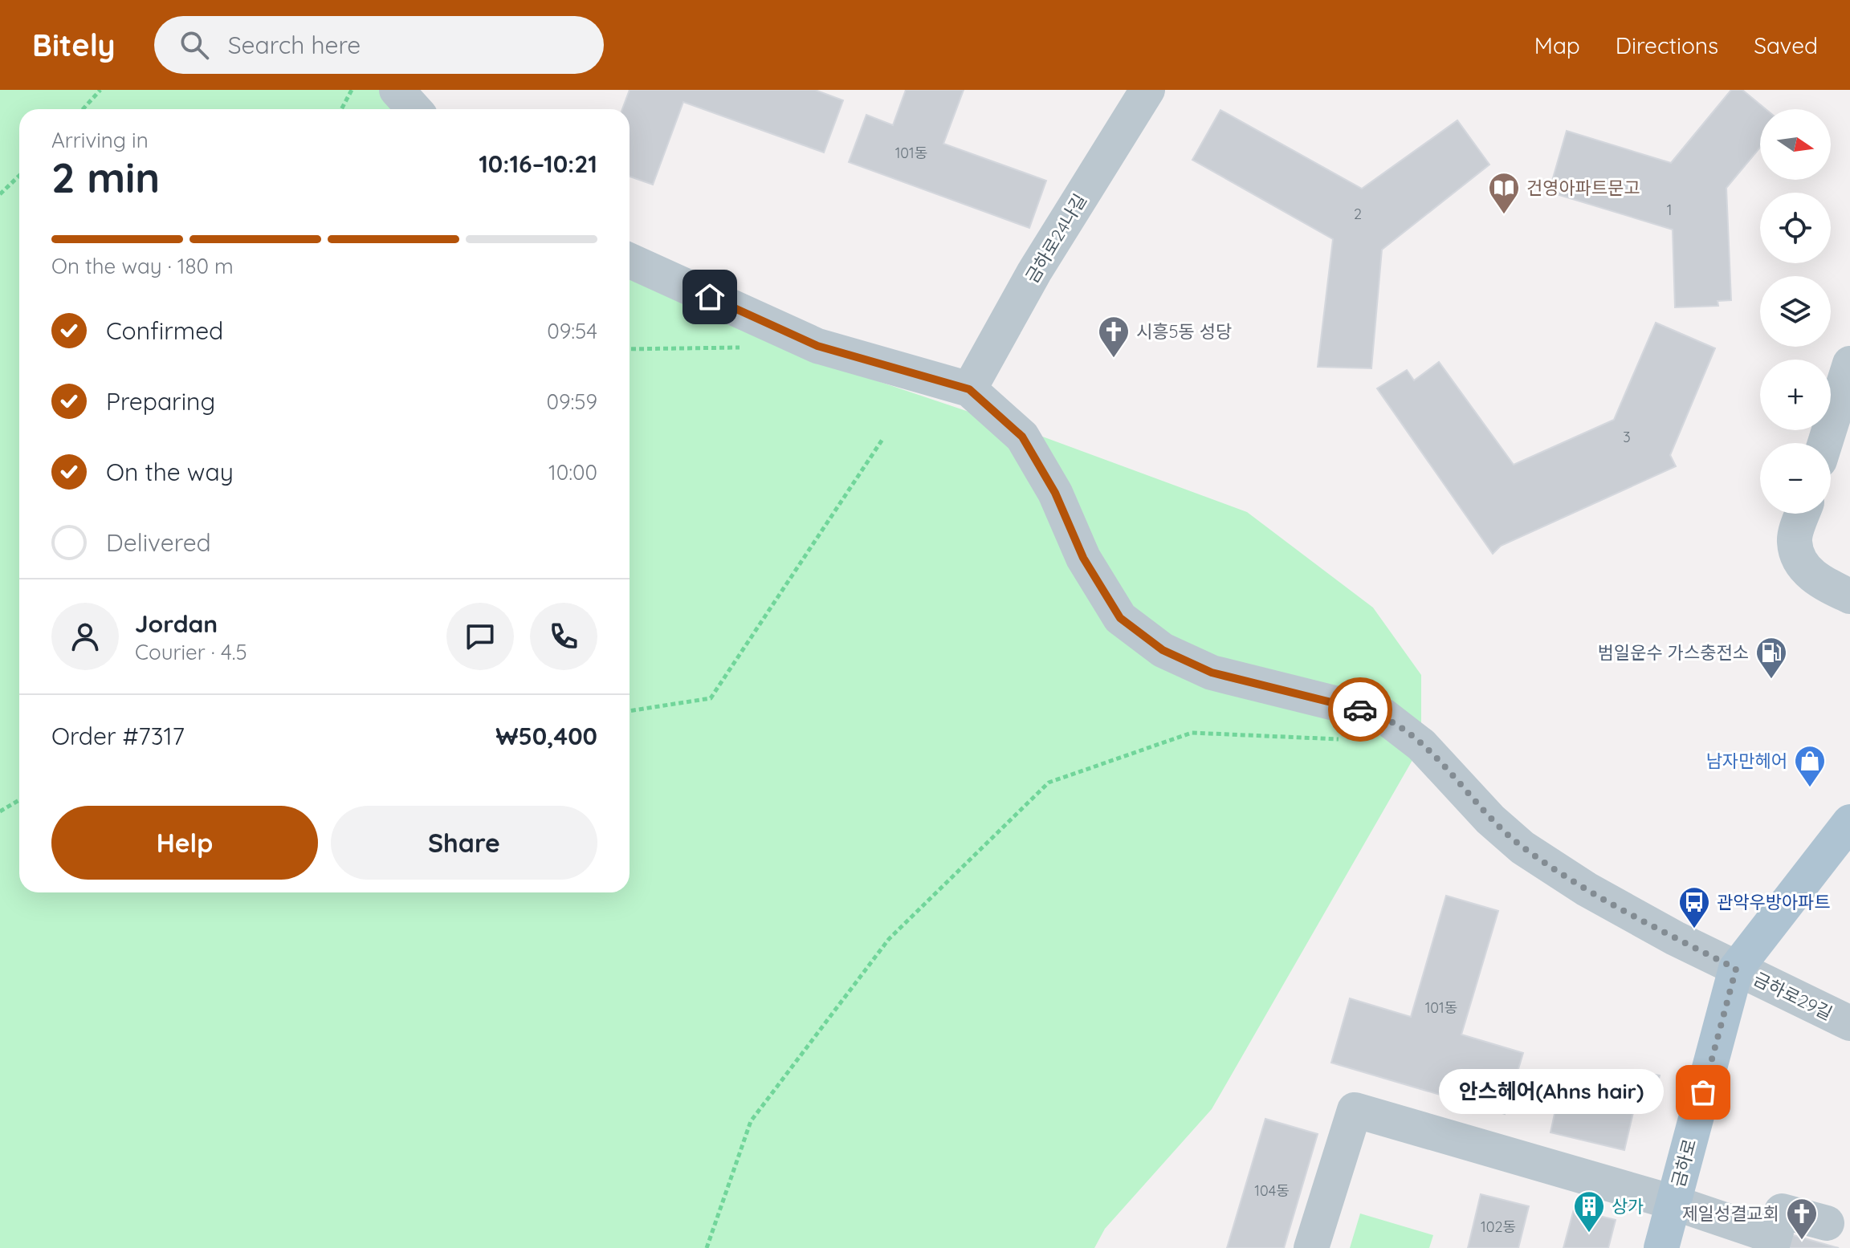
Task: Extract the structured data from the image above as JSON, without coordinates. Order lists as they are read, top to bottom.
{
  "streets": {
    "main road": ["금하로"],
    "street": ["금하로24나길", "금하로29길"]
  },
  "crossings": [
    ["금하로24나길", "금하로29길"],
    ["금하로29길", "금하로"]
  ],
  "places": {
    "library": ["건영아파트문고"],
    "church": ["시흥5동 성당", "제일성결교회"],
    "fuel station": ["범일운수 가스충전소"],
    "shop": ["남자만헤어"],
    "bus stop": ["관악우방아파트"],
    "other": ["안스헤어(Ahns hair)"],
    "building": ["상가"]
  },
  "house_numbers": [
    "101동",
    "1",
    "2",
    "3",
    "101동",
    "104동",
    "102동"
  ],
  "north": "right",
  "page": {
    "header": "Bitely",
    "search": "Search here",
    "nav": ["Map", "Directions", "Saved"],
    "map_buttons": ["+", "−"],
    "heading": ["2 min", "Arriving in", "10:16–10:21"],
    "panel": [
      "Jordan",
      "Courier · 4.5",
      "Order #7317",
      "₩50,400"
    ],
    "bar": "On the way · 180 m",
    "list": [
      ["Confirmed", "09:54"],
      ["Preparing", "09:59"],
      ["On the way", "10:00"],
      "Delivered"
    ],
    "buttons": ["Help", "Share"],
    "bubble": "안스헤어(Ahns hair)"
  }
}
